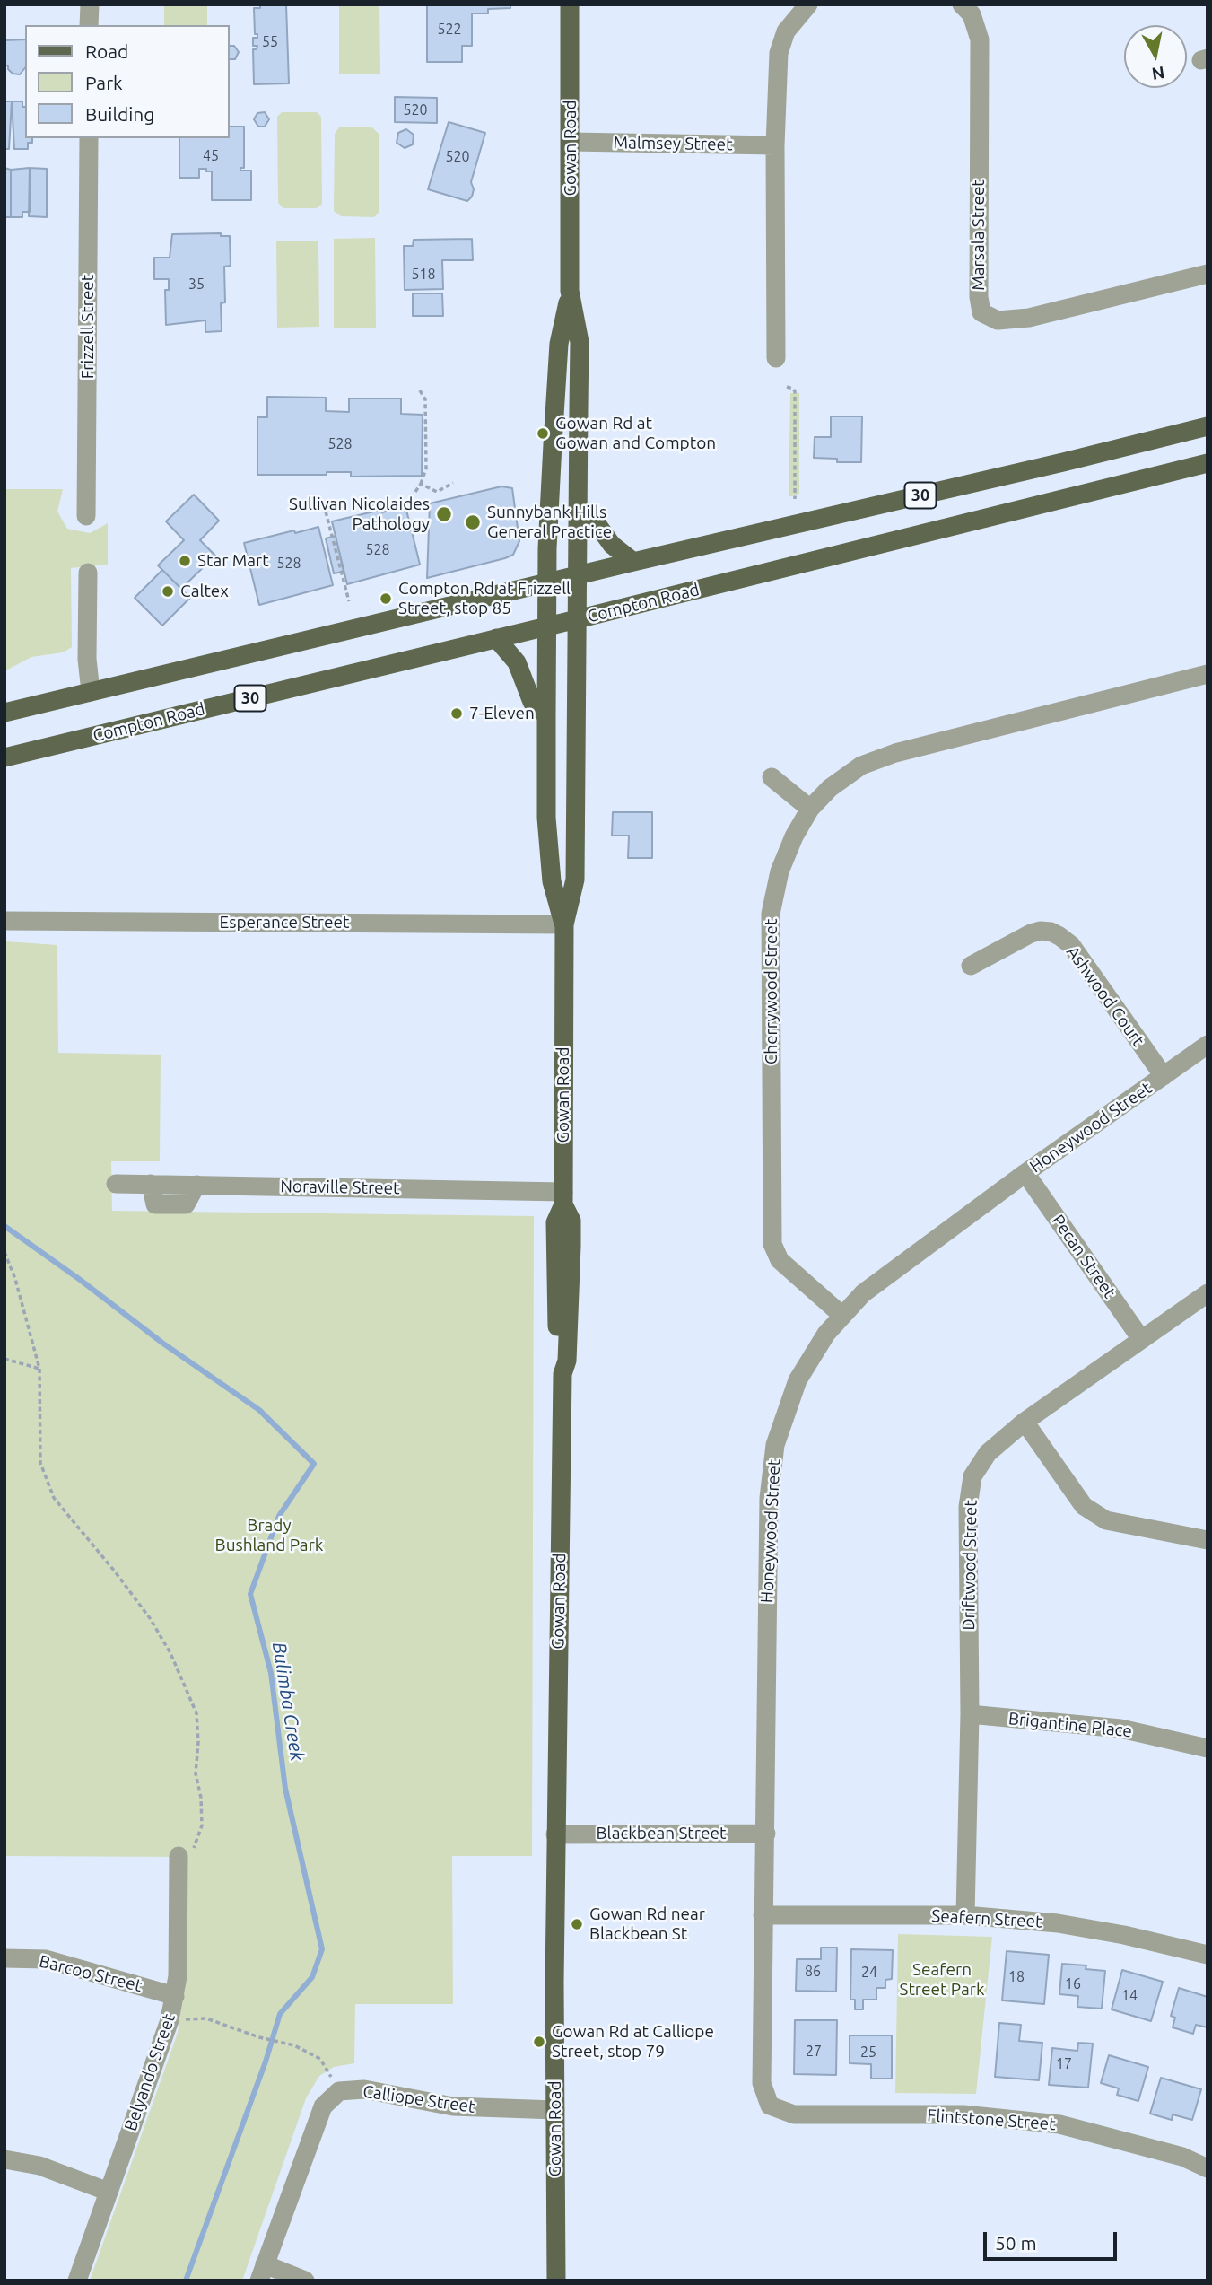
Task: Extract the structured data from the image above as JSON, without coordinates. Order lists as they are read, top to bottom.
{
  "streets": {
    "main road": ["Gowan Road", "30", "Compton Road"],
    "street": [
      "Malmsey Street",
      "Marsala Street",
      "Frizzell Street",
      "Esperance Street",
      "Cherrywood Street",
      "Ashwood Court",
      "Honeywood Street",
      "Noraville Street",
      "Pecan Street",
      "Driftwood Street",
      "Brigantine Place",
      "Blackbean Street",
      "Seafern Street",
      "Barcoo Street",
      "Belyando Street",
      "Calliope Street",
      "Flintstone Street"
    ]
  },
  "crossings": [
    ["Malmsey Street", "Gowan Road"],
    ["Gowan Road", "30"],
    ["Gowan Road", "Compton Road"],
    ["Gowan Road", "Esperance Street"],
    ["Gowan Road", "Noraville Street"],
    ["Gowan Road", "Blackbean Street"],
    ["Gowan Road", "Calliope Street"],
    ["Cherrywood Street", "Honeywood Street"],
    ["Ashwood Court", "Honeywood Street"],
    ["Honeywood Street", "Pecan Street"],
    ["Honeywood Street", "Blackbean Street"],
    ["Honeywood Street", "Seafern Street"],
    ["Honeywood Street", "Flintstone Street"],
    ["Pecan Street", "Driftwood Street"],
    ["Driftwood Street", "Brigantine Place"],
    ["Driftwood Street", "Seafern Street"],
    ["Barcoo Street", "Belyando Street"]
  ],
  "water": ["Bulimba Creek"],
  "parks": ["Brady Bushland Park", "Seafern Street Park"],
  "places": [
    "Gowan Rd at Gowan and Compton",
    "Sullivan Nicolaides Pathology",
    "Sunnybank Hills General Practice",
    "Star Mart",
    "Caltex",
    "Compton Rd at Frizzell Street, stop 85",
    "7-Eleven",
    "Gowan Rd near Blackbean St",
    "Gowan Rd at Calliope Street, stop 79"
  ],
  "house_numbers": [
    "522",
    "55",
    "520",
    "45",
    "520",
    "518",
    "35",
    "528",
    "528",
    "528",
    "86",
    "24",
    "18",
    "16",
    "14",
    "27",
    "25",
    "17"
  ],
  "legend": ["Road", "Park", "Building"],
  "scale_bar": "50 m",
  "north": "bottom"
}
